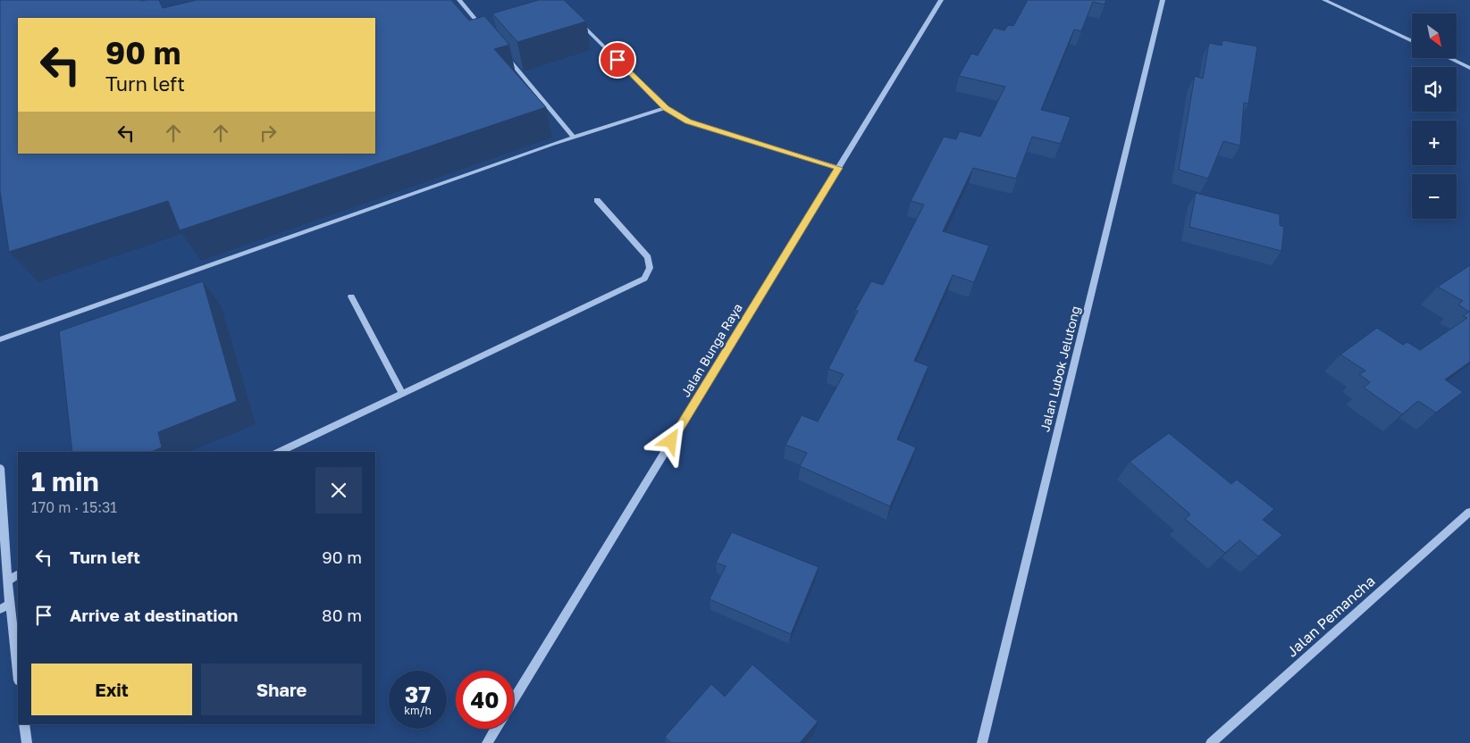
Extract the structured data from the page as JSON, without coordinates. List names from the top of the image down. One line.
{"streets":{"street":["Jalan Bunga Raya","Jalan Lubok Jelutong","Jalan Pemancha"]},"north":"bottom right","page":{"map_buttons":["+","−"],"turn":["90 m","Turn left"],"heading":["1 min","170 m · 15:31"],"list":[{"name":"Turn left","value":"90 m"},{"name":"Arrive at destination","value":"80 m"}],"buttons":["Exit","Share"],"speed":"37 km/h","limit":"40"}}
